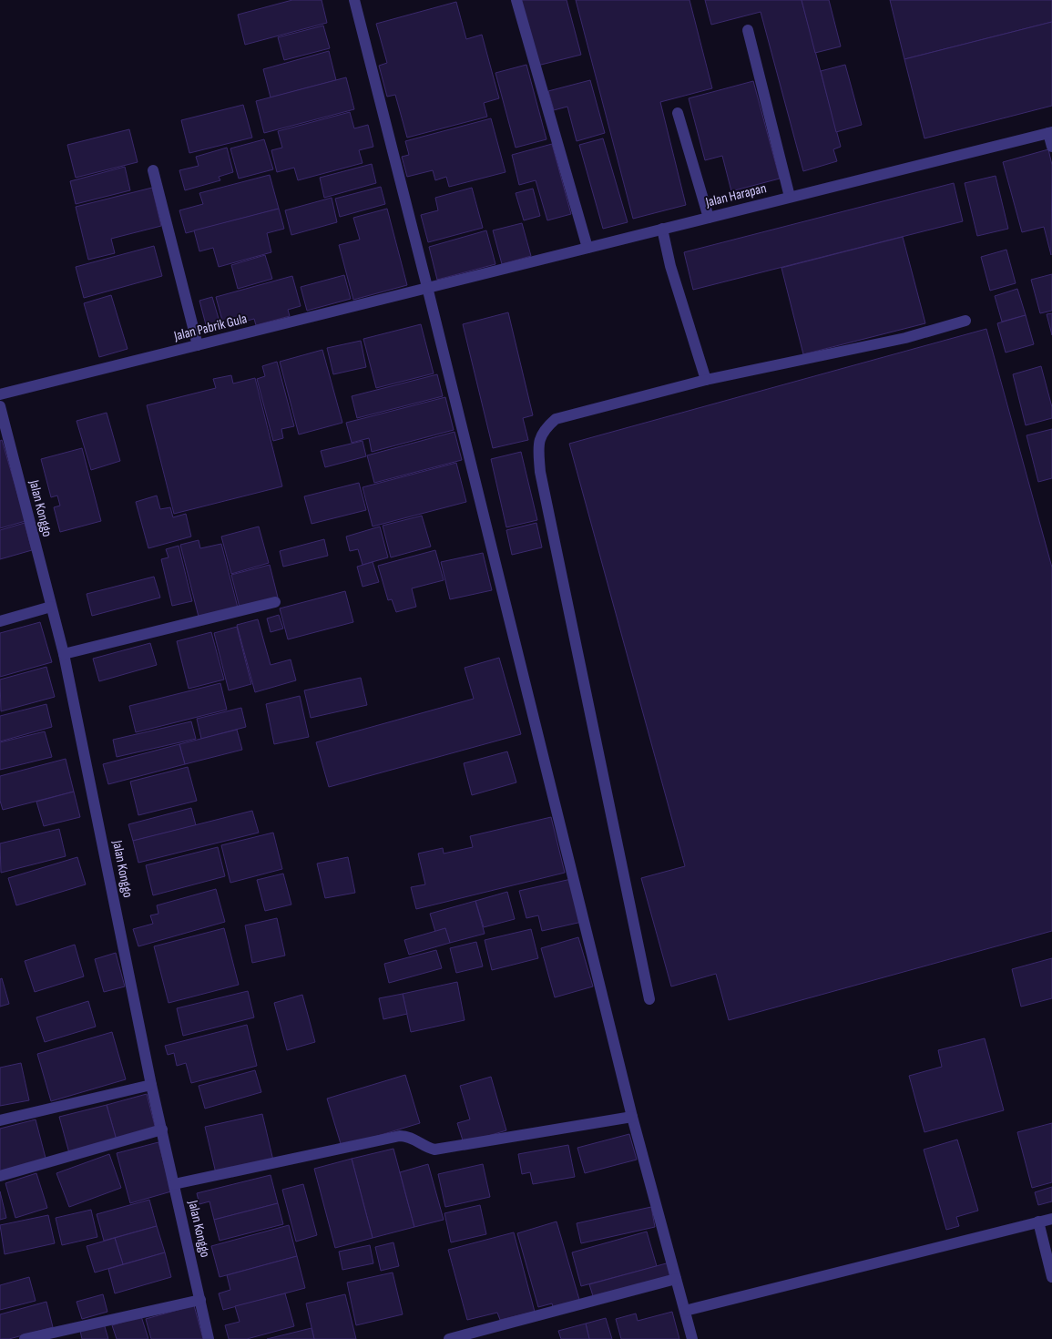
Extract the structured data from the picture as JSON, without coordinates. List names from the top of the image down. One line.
{"streets":{"street":["Jalan Harapan","Jalan Pabrik Gula","Jalan Konggo"]},"crossings":[["Jalan Harapan","Jalan Pabrik Gula"]]}
